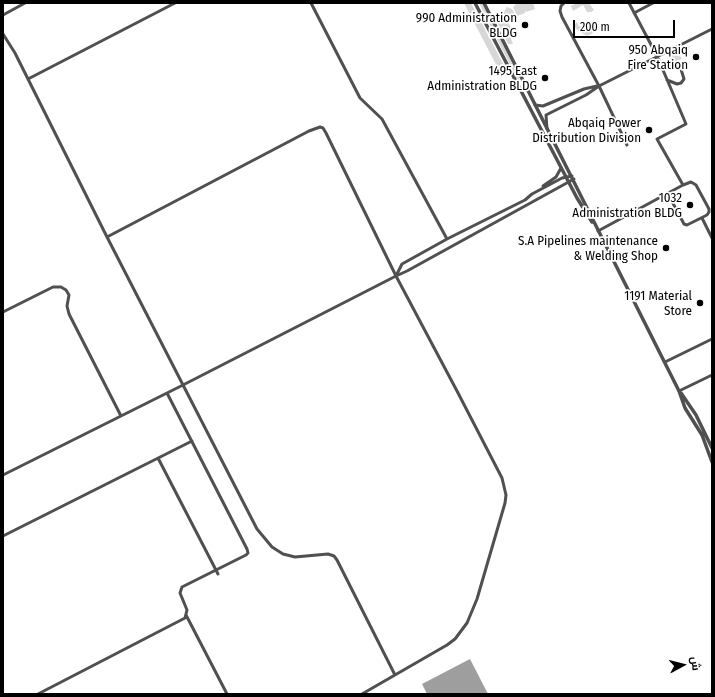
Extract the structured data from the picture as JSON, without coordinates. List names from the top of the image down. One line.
{"places":["990 Administration BLDG","950 Abqaiq Fire Station","1495 East Administration BLDG","Abqaiq Power Distribution Division","1032 Administration BLDG","S.A Pipelines maintenance & Welding Shop","1191 Material Store"],"scale_bar":"200 m","north":"right"}
